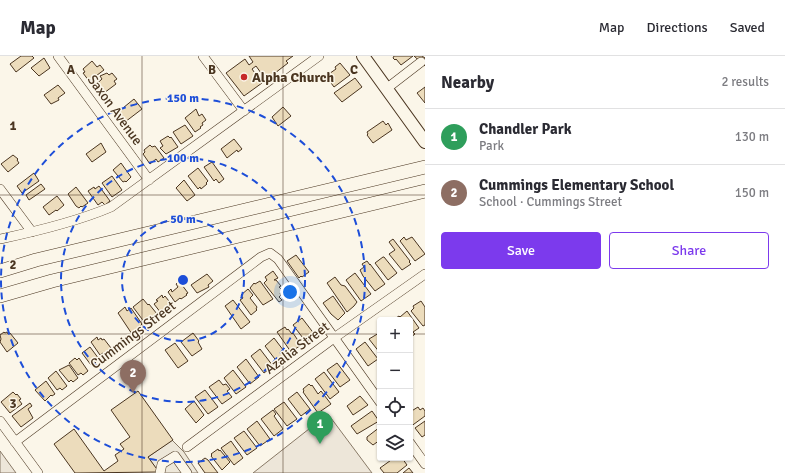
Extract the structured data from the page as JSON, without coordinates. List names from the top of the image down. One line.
{"streets":{"street":["Saxon Avenue","Cummings Street","Azalia Street"]},"crossings":[["Cummings Street","Azalia Street"]],"places":["Alpha Church"],"page":{"header":"Map","nav":["Map","Directions","Saved"],"heading":["Nearby","2 results"],"list":[{"mark":"1","name":"Chandler Park","note":"Park","value":"130 m"},{"mark":"2","name":"Cummings Elementary School","note":"School · Cummings Street","value":"150 m"}],"buttons":["Save","Share"],"map_buttons":["+","−"],"pins":["2","1"]},"grid":{"columns":["A","B","C"],"rows":["1","2","3"]},"rings":["150 m","100 m","50 m"]}
